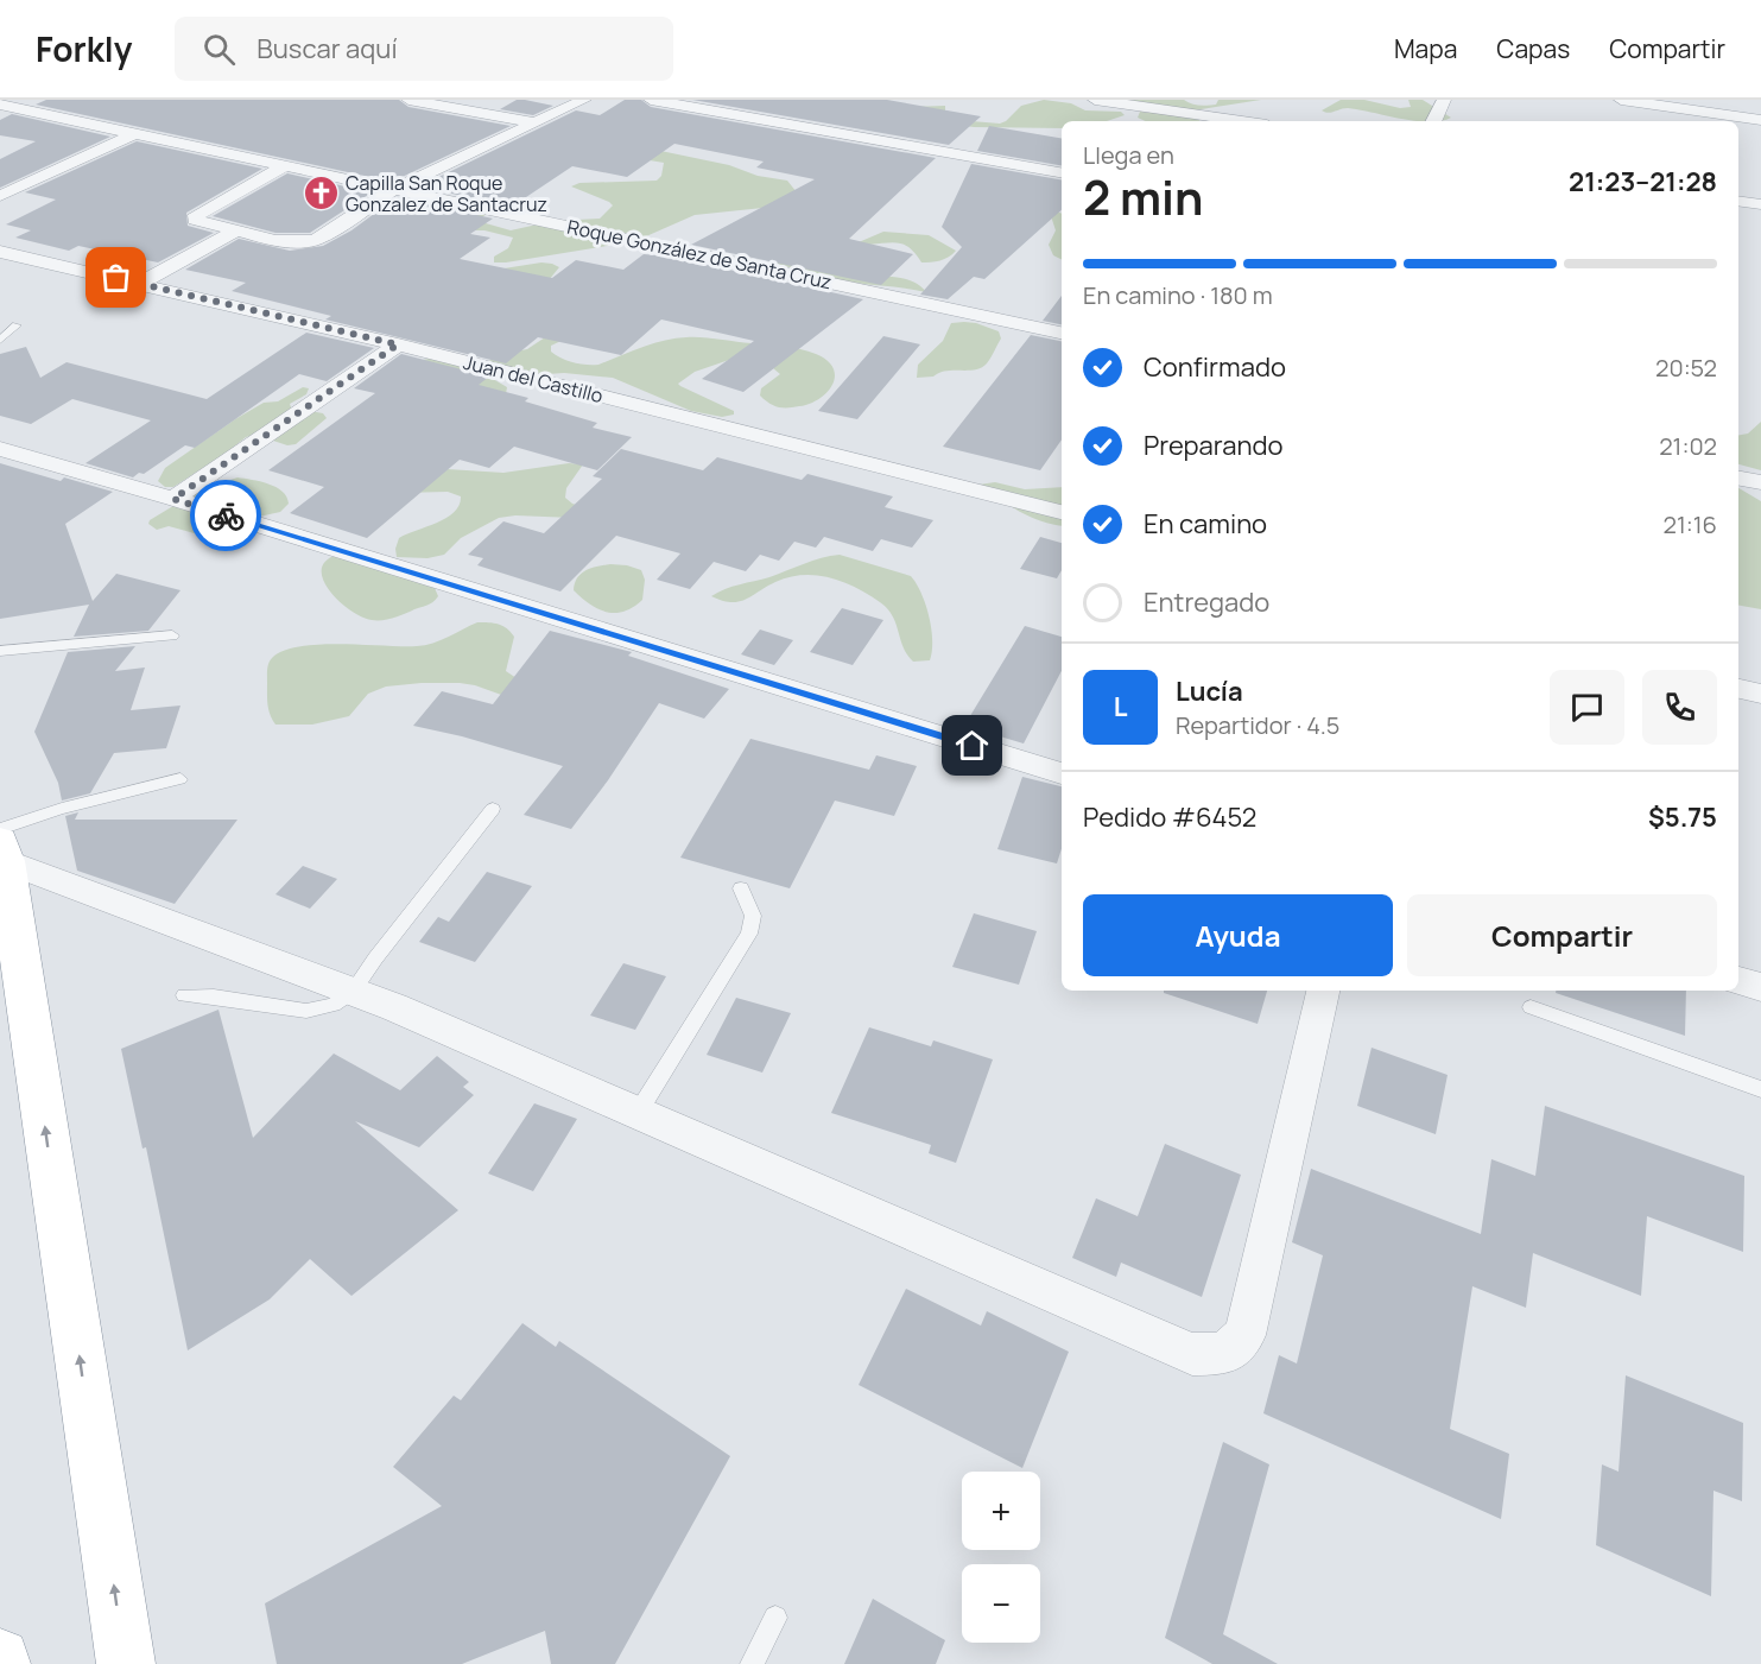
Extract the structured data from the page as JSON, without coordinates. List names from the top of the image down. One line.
{"streets":{"street":["Roque González de Santa Cruz","Juan del Castillo"]},"places":{"church":["Capilla San Roque Gonzalez de Santacruz"]},"page":{"header":"Forkly","search":"Buscar aquí","nav":["Mapa","Capas","Compartir"],"heading":["2 min","Llega en","21:23–21:28"],"panel":["Lucía","Repartidor · 4.5","Pedido #6452","$5.75"],"bar":"En camino · 180 m","list":[["Confirmado","20:52"],["Preparando","21:02"],["En camino","21:16"],"Entregado"],"round":"L","buttons":["Ayuda","Compartir"],"map_buttons":["+","−"]}}
